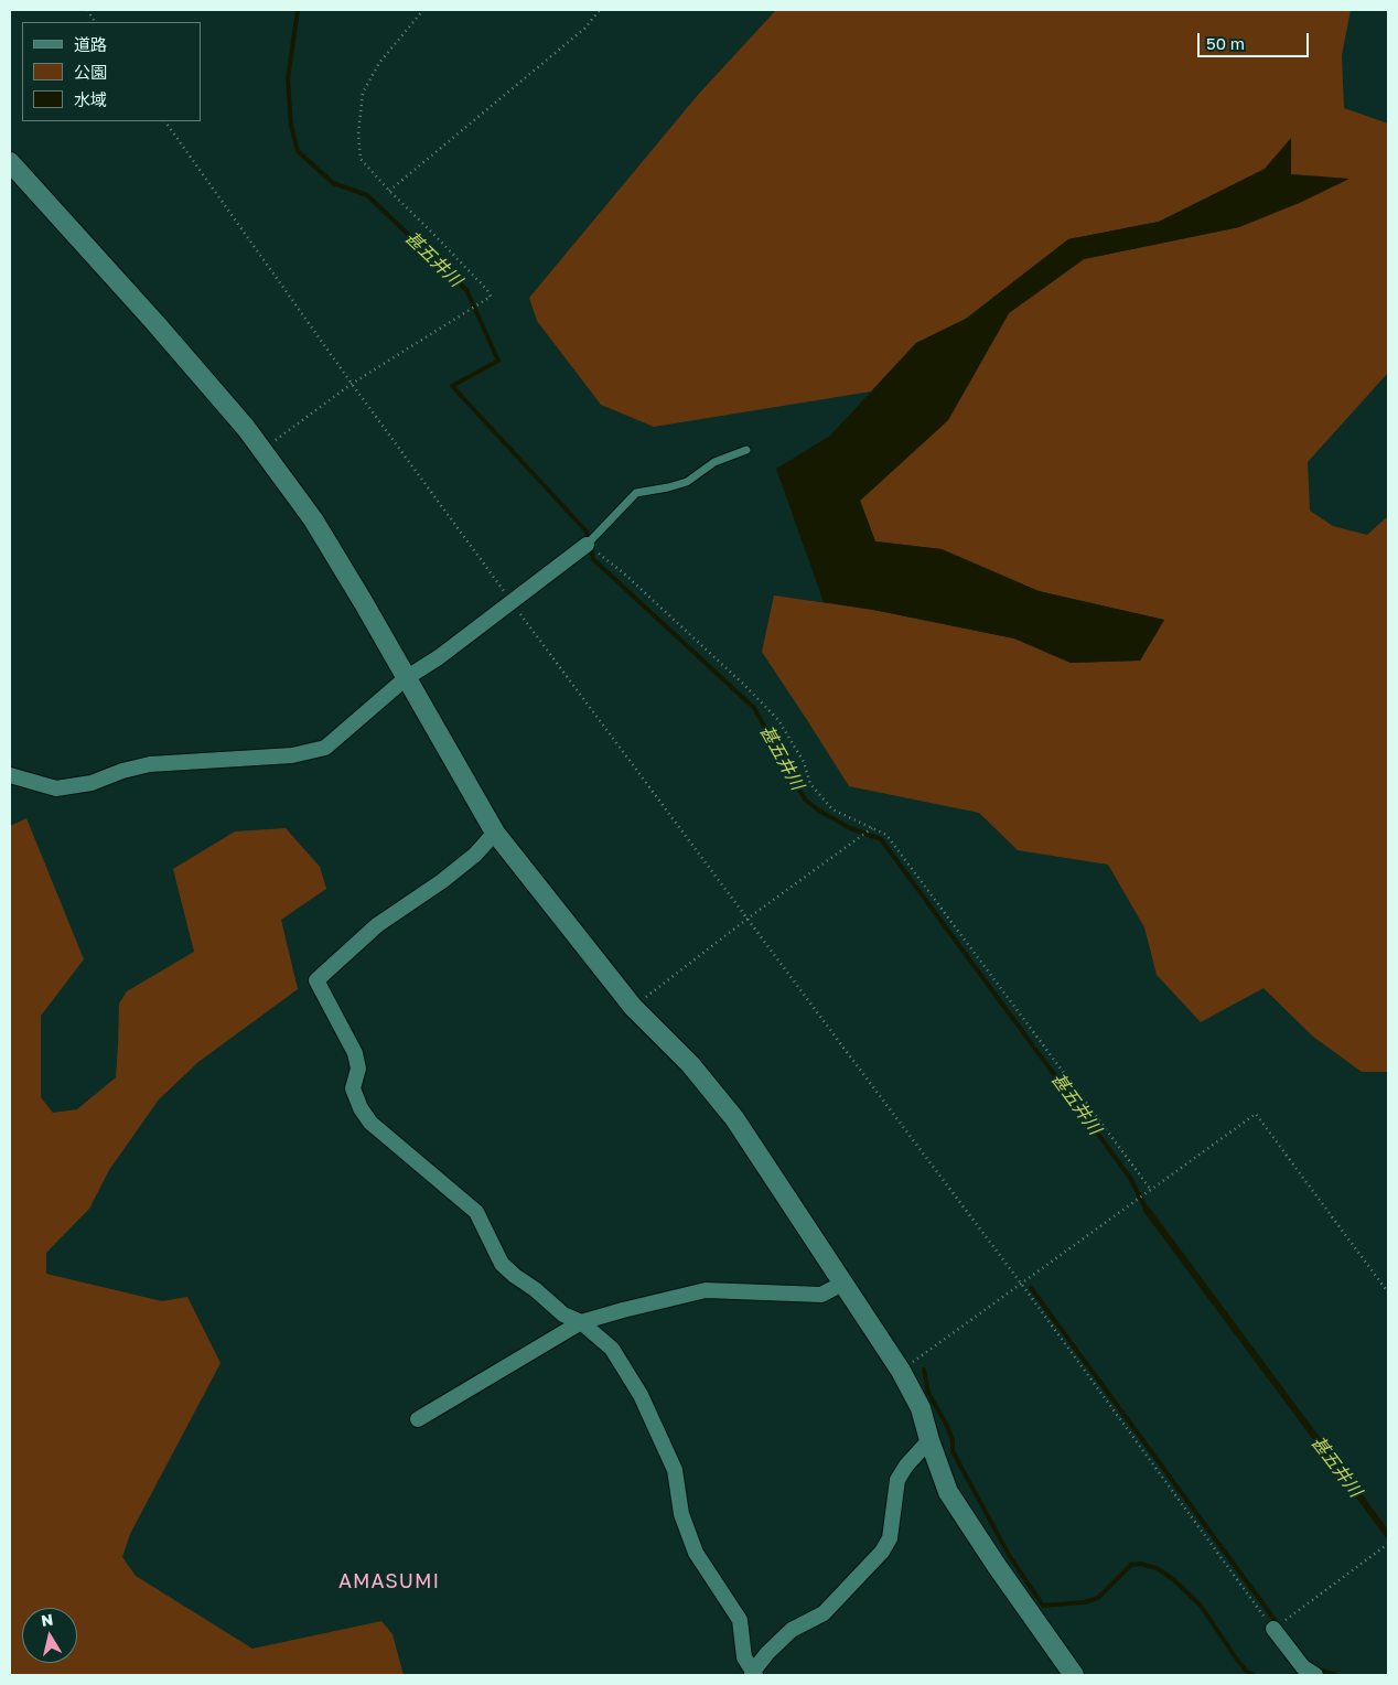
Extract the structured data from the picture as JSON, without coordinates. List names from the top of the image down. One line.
{"districts":["AMASUMI"],"water":["甚五井川"],"legend":["道路","公園","水域"],"scale_bar":"50 m","north":"top"}
